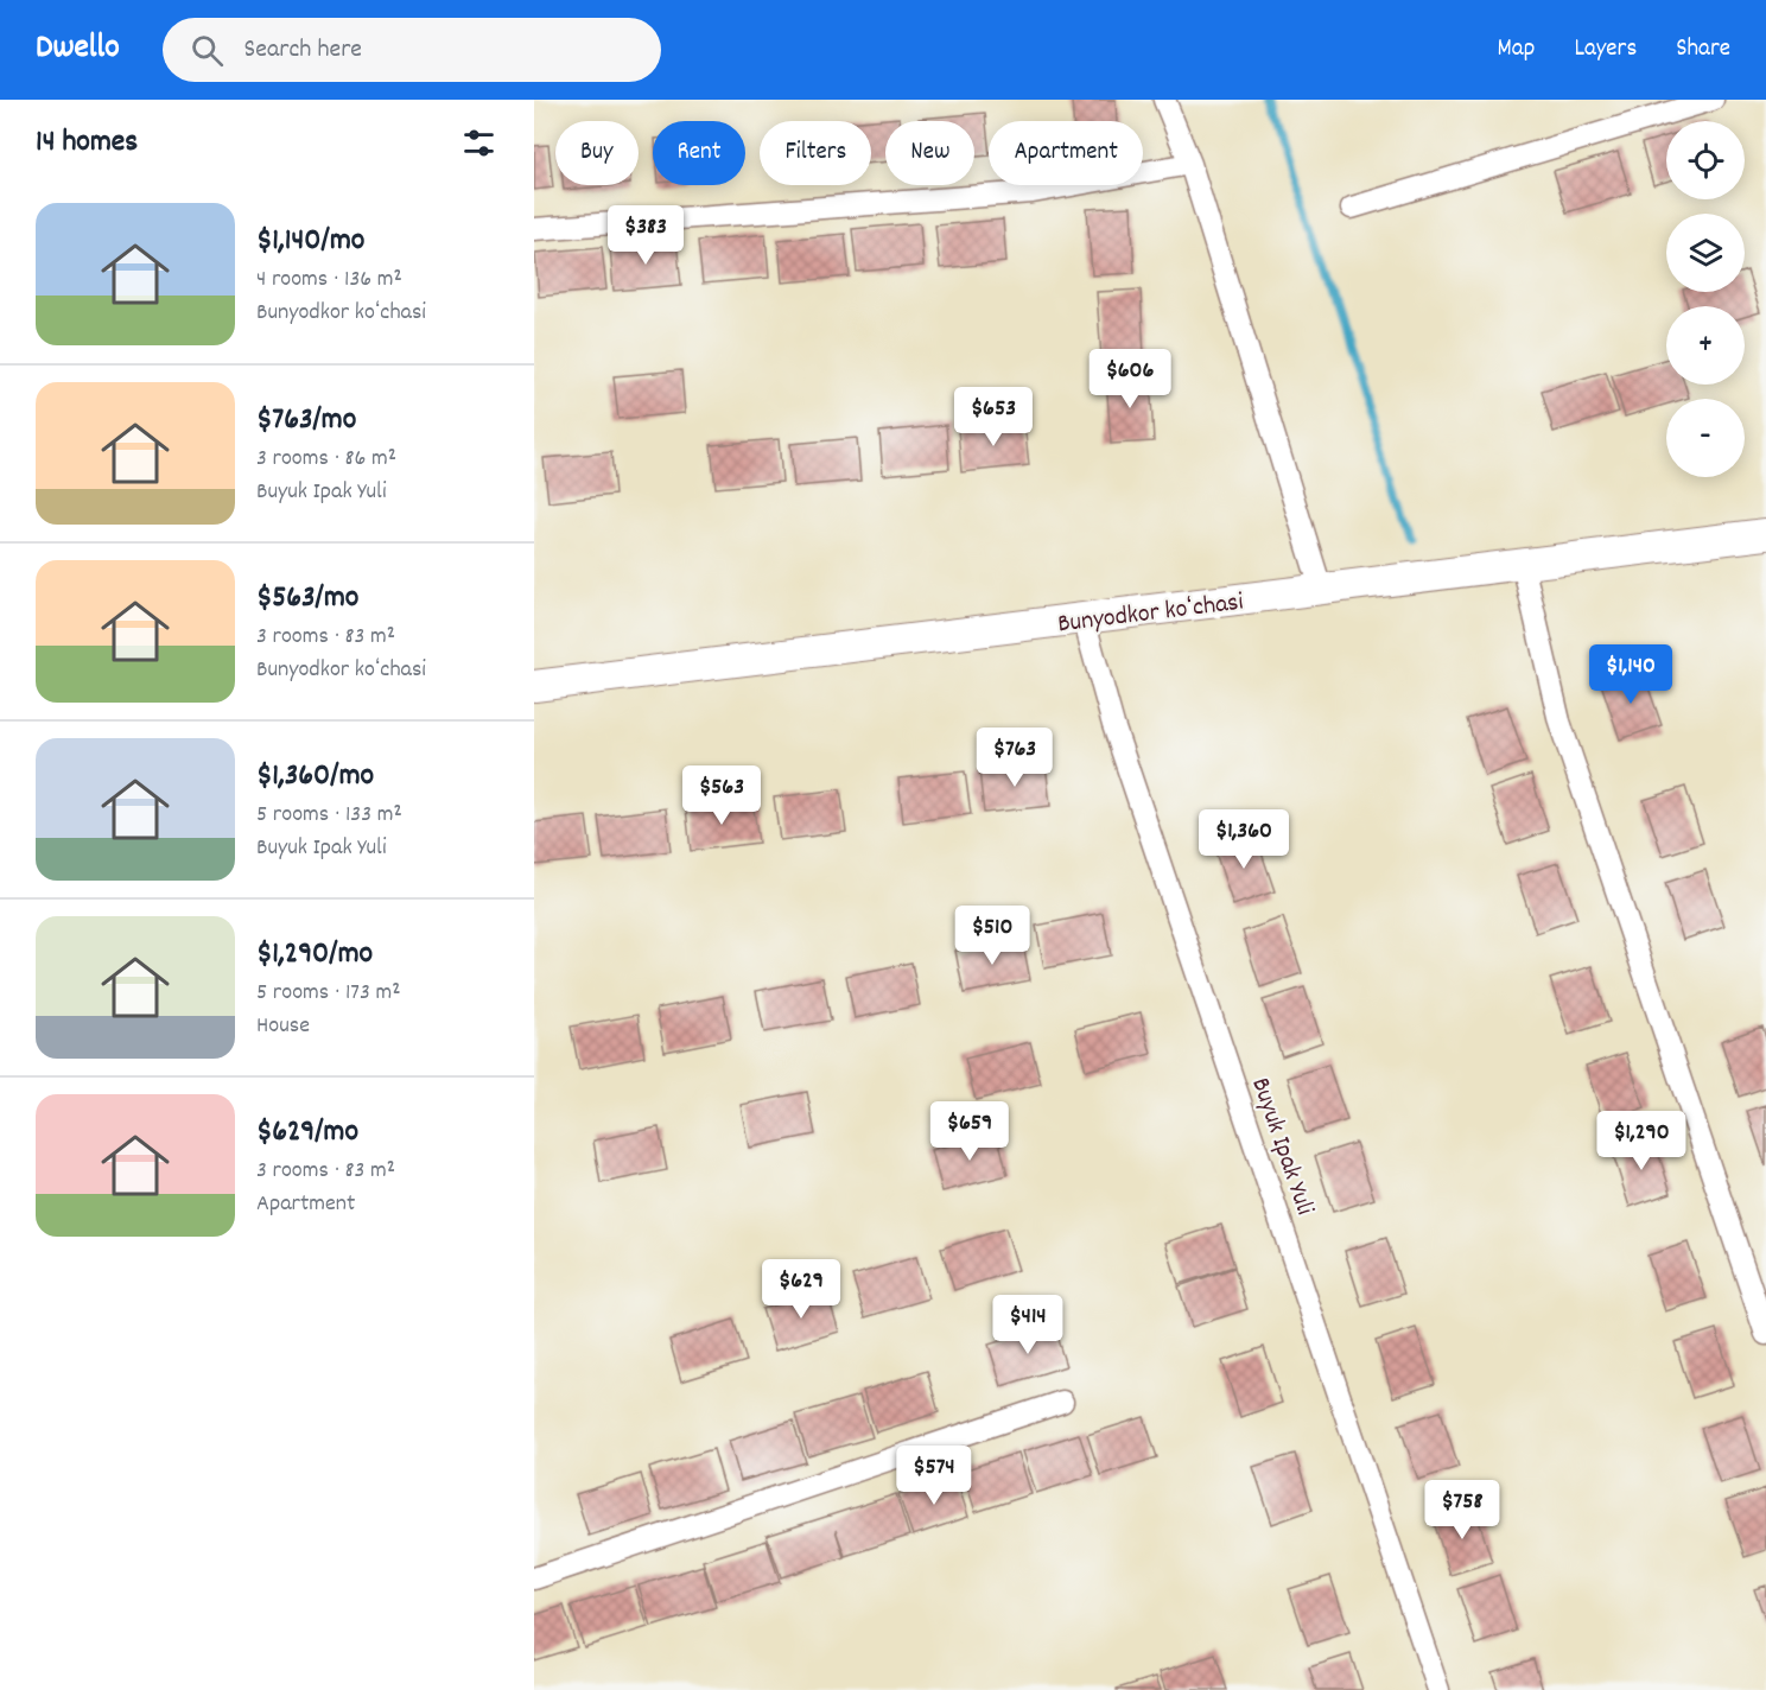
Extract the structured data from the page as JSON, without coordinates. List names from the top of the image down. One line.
{"streets":{"main road":["Bunyodkor koʻchasi"],"street":["Buyuk Ipak Yuli"]},"crossings":[["Bunyodkor koʻchasi","Buyuk Ipak Yuli"]],"page":{"header":"Dwello","search":"Search here","nav":["Map","Layers","Share"],"heading":"14 homes","map_buttons":["+","−"],"chip":["Buy","Rent","Filters","New","Apartment"],"list":[{"name":"$1,140/mo","note":"4 rooms · 136 m² · Bunyodkor koʻchasi"},{"name":"$763/mo","note":"3 rooms · 86 m² · Buyuk Ipak Yuli"},{"name":"$563/mo","note":"3 rooms · 83 m² · Bunyodkor koʻchasi"},{"name":"$1,360/mo","note":"5 rooms · 133 m² · Buyuk Ipak Yuli"},{"name":"$1,290/mo","note":"5 rooms · 173 m² · House"},{"name":"$629/mo","note":"3 rooms · 83 m² · Apartment"}],"price":["$383","$606","$653","$1,140","$763","$563","$1,360","$510","$659","$1,290","$629","$414","$574","$758"]}}
